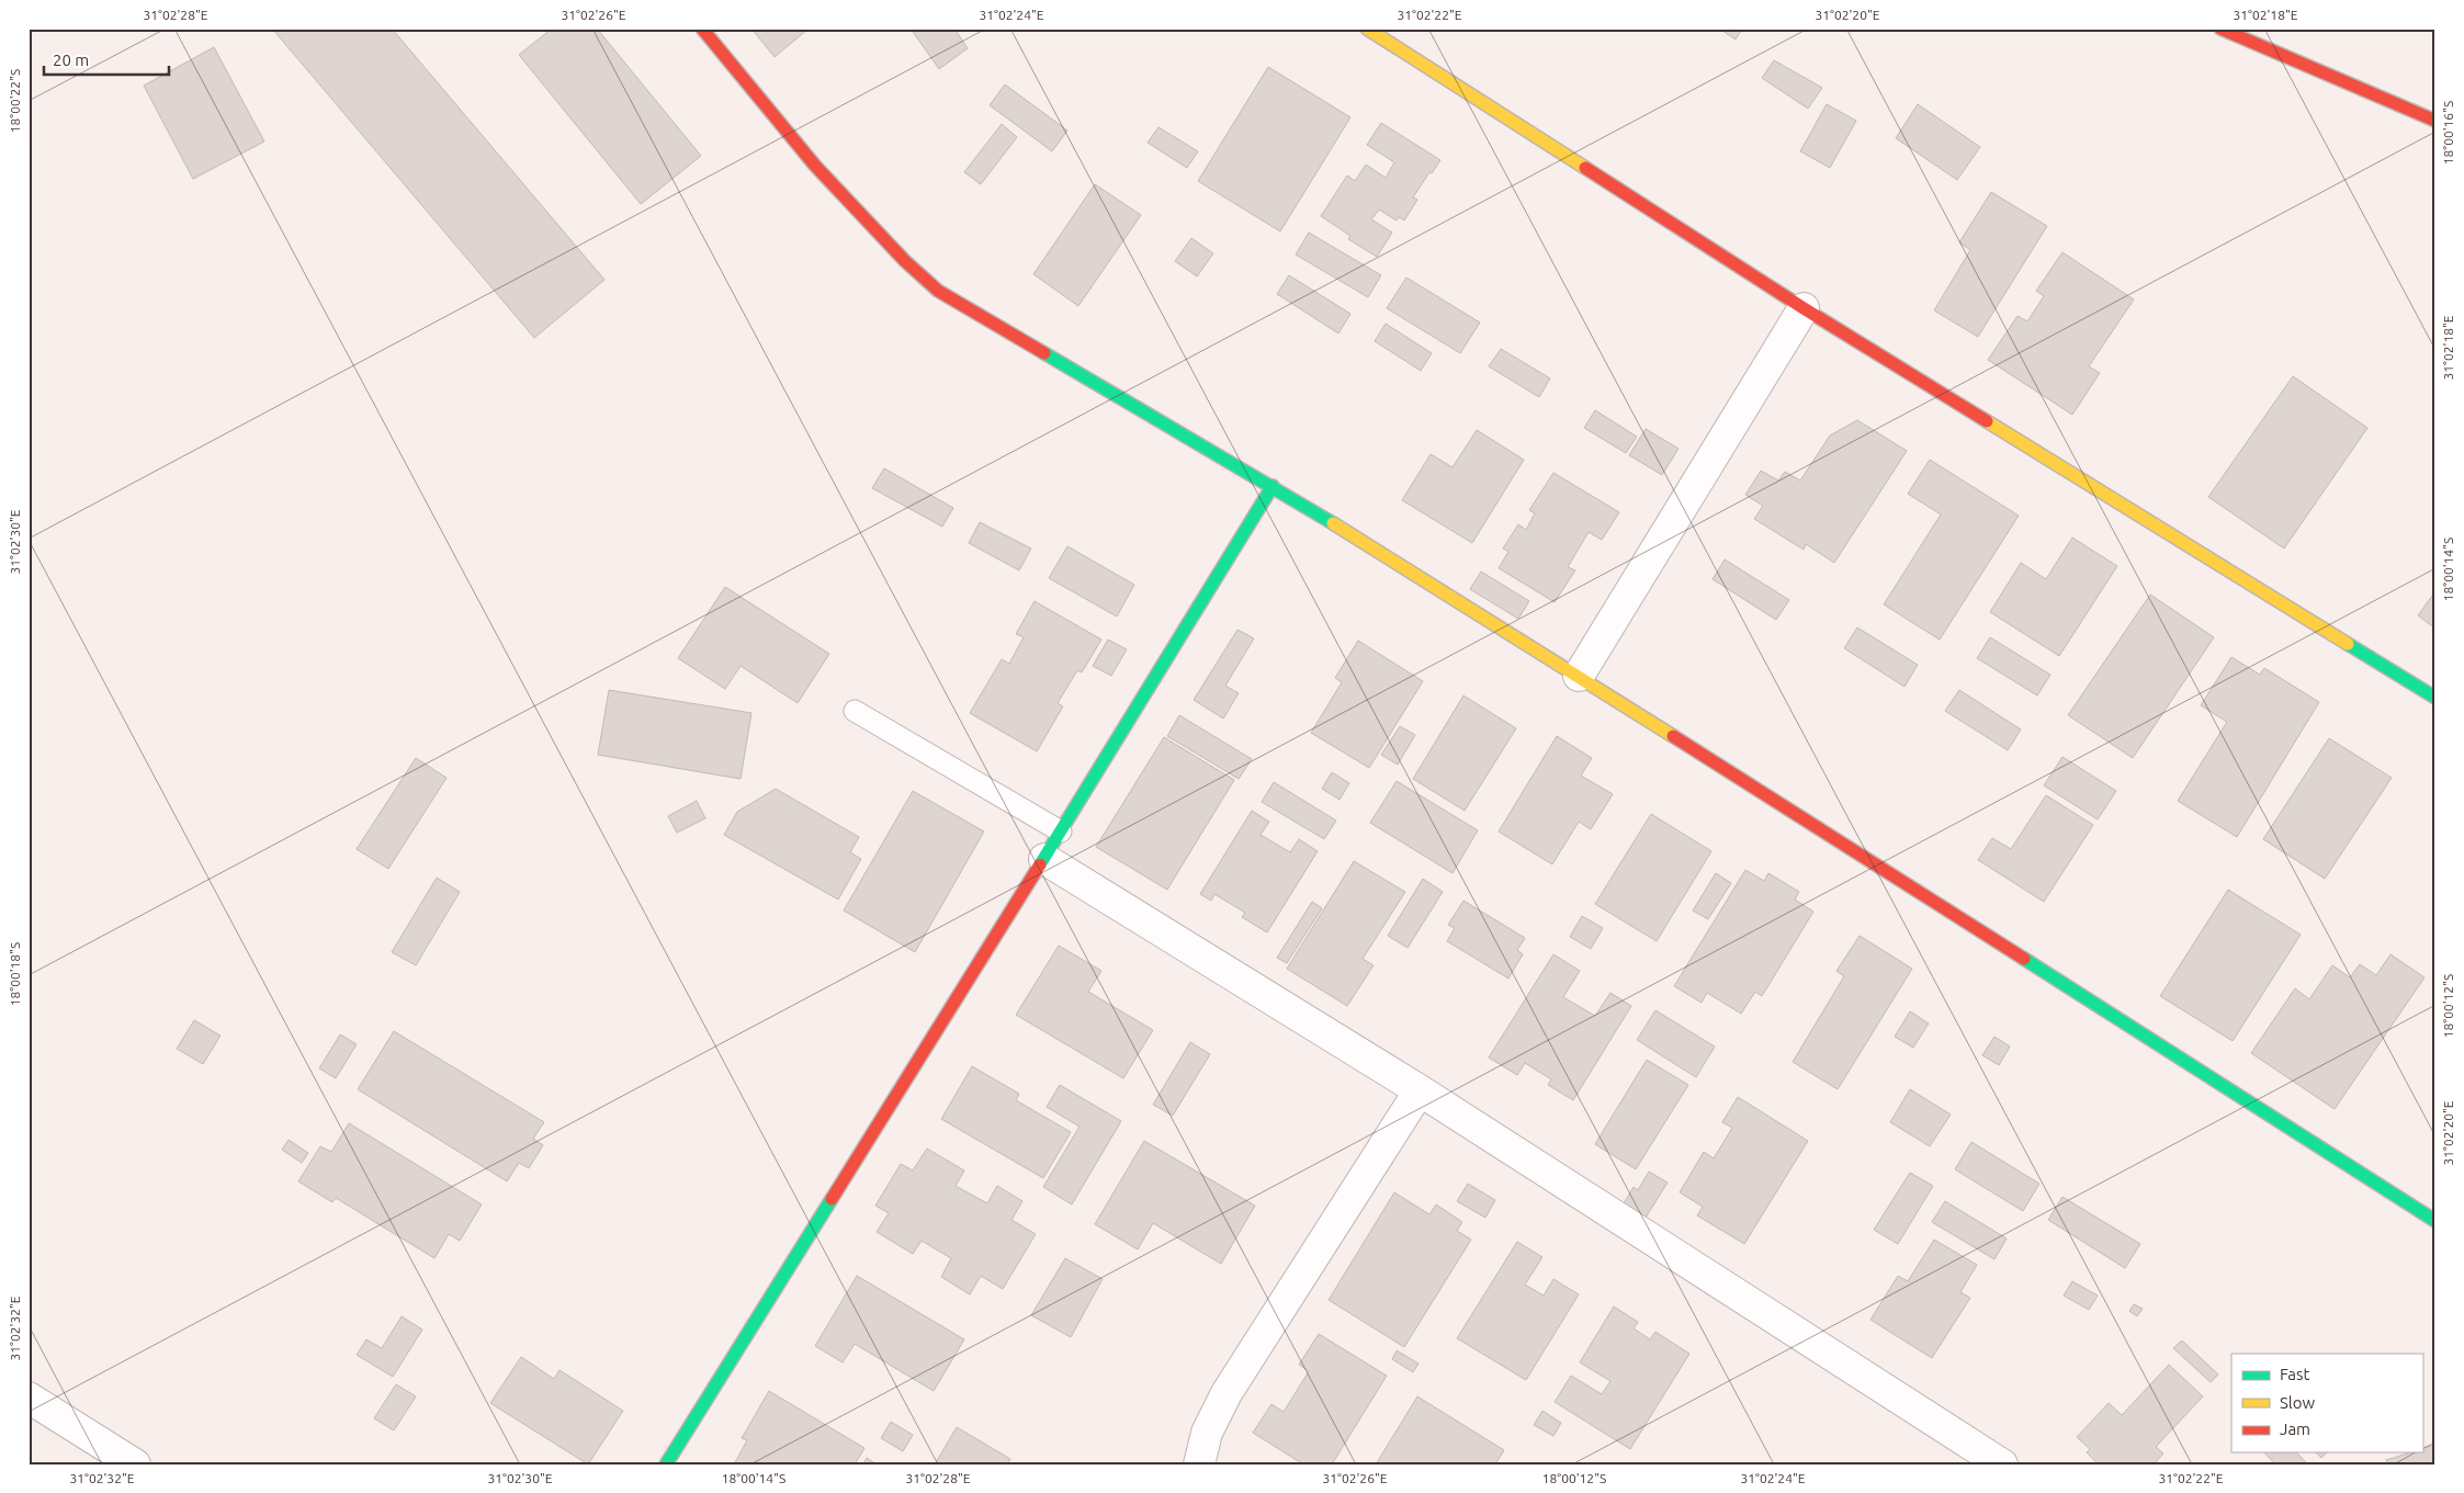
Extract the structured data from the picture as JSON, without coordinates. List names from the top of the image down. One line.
{"legend":["Fast","Slow","Jam"],"scale_bar":"20 m","coordinates":["31°02'28\"E","31°02'26\"E","31°02'24\"E","31°02'22\"E","31°02'20\"E","31°02'18\"E","18°00'22\"S","18°00'16\"S","31°02'30\"E","18°00'14\"S","18°00'18\"S","18°00'12\"S","31°02'32\"E"]}
